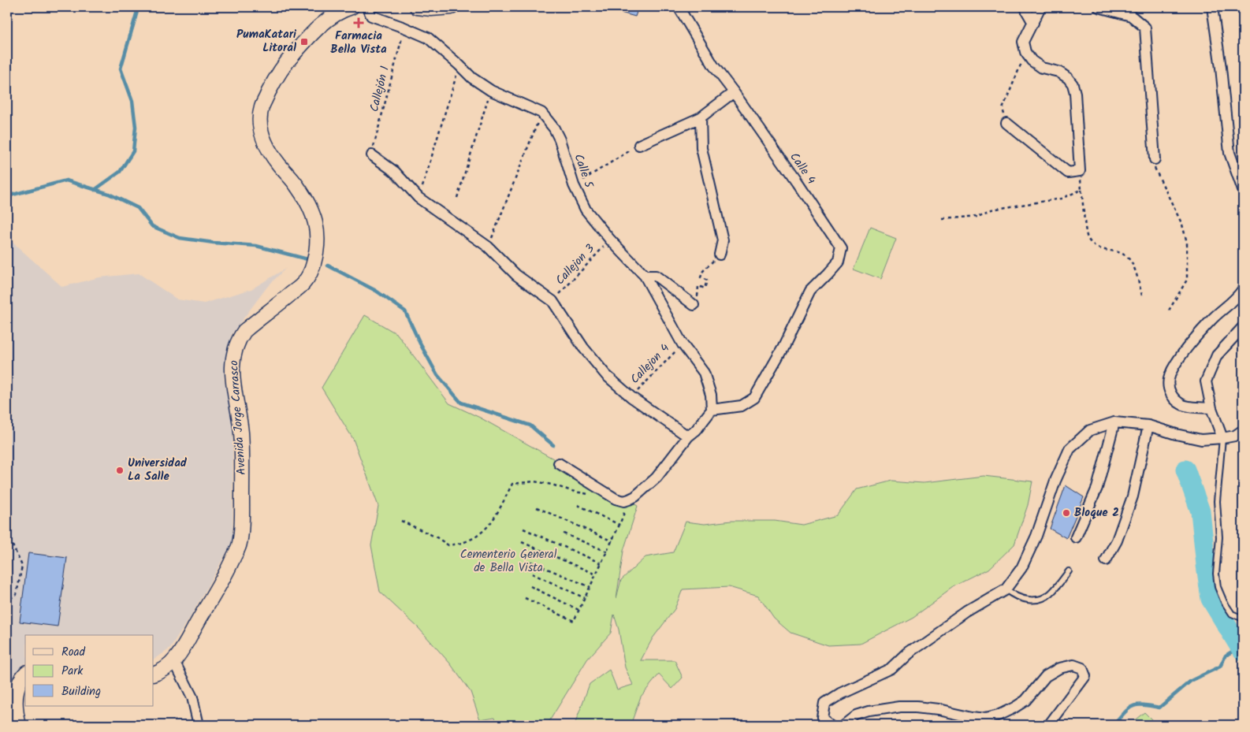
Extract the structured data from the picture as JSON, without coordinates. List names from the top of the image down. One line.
{"streets":{"main road":["Avenida Jorge Carrasco"],"street":["Calle 4","Calle 5"],"path":["Callejón 1","Callejon 3","Callejon 4"]},"crossings":[["Callejón 1","Calle 5"],["Calle 4","Calle 5"],["Calle 5","Callejon 3"],["Calle 5","Callejon 4"]],"parks":["Cementerio General de Bella Vista"],"places":{"health":["Farmacia Bella Vista"],"transit":["PumaKatari Litoral"],"other":["Universidad La Salle","Bloque 2"]},"legend":["Road","Park","Building"]}
